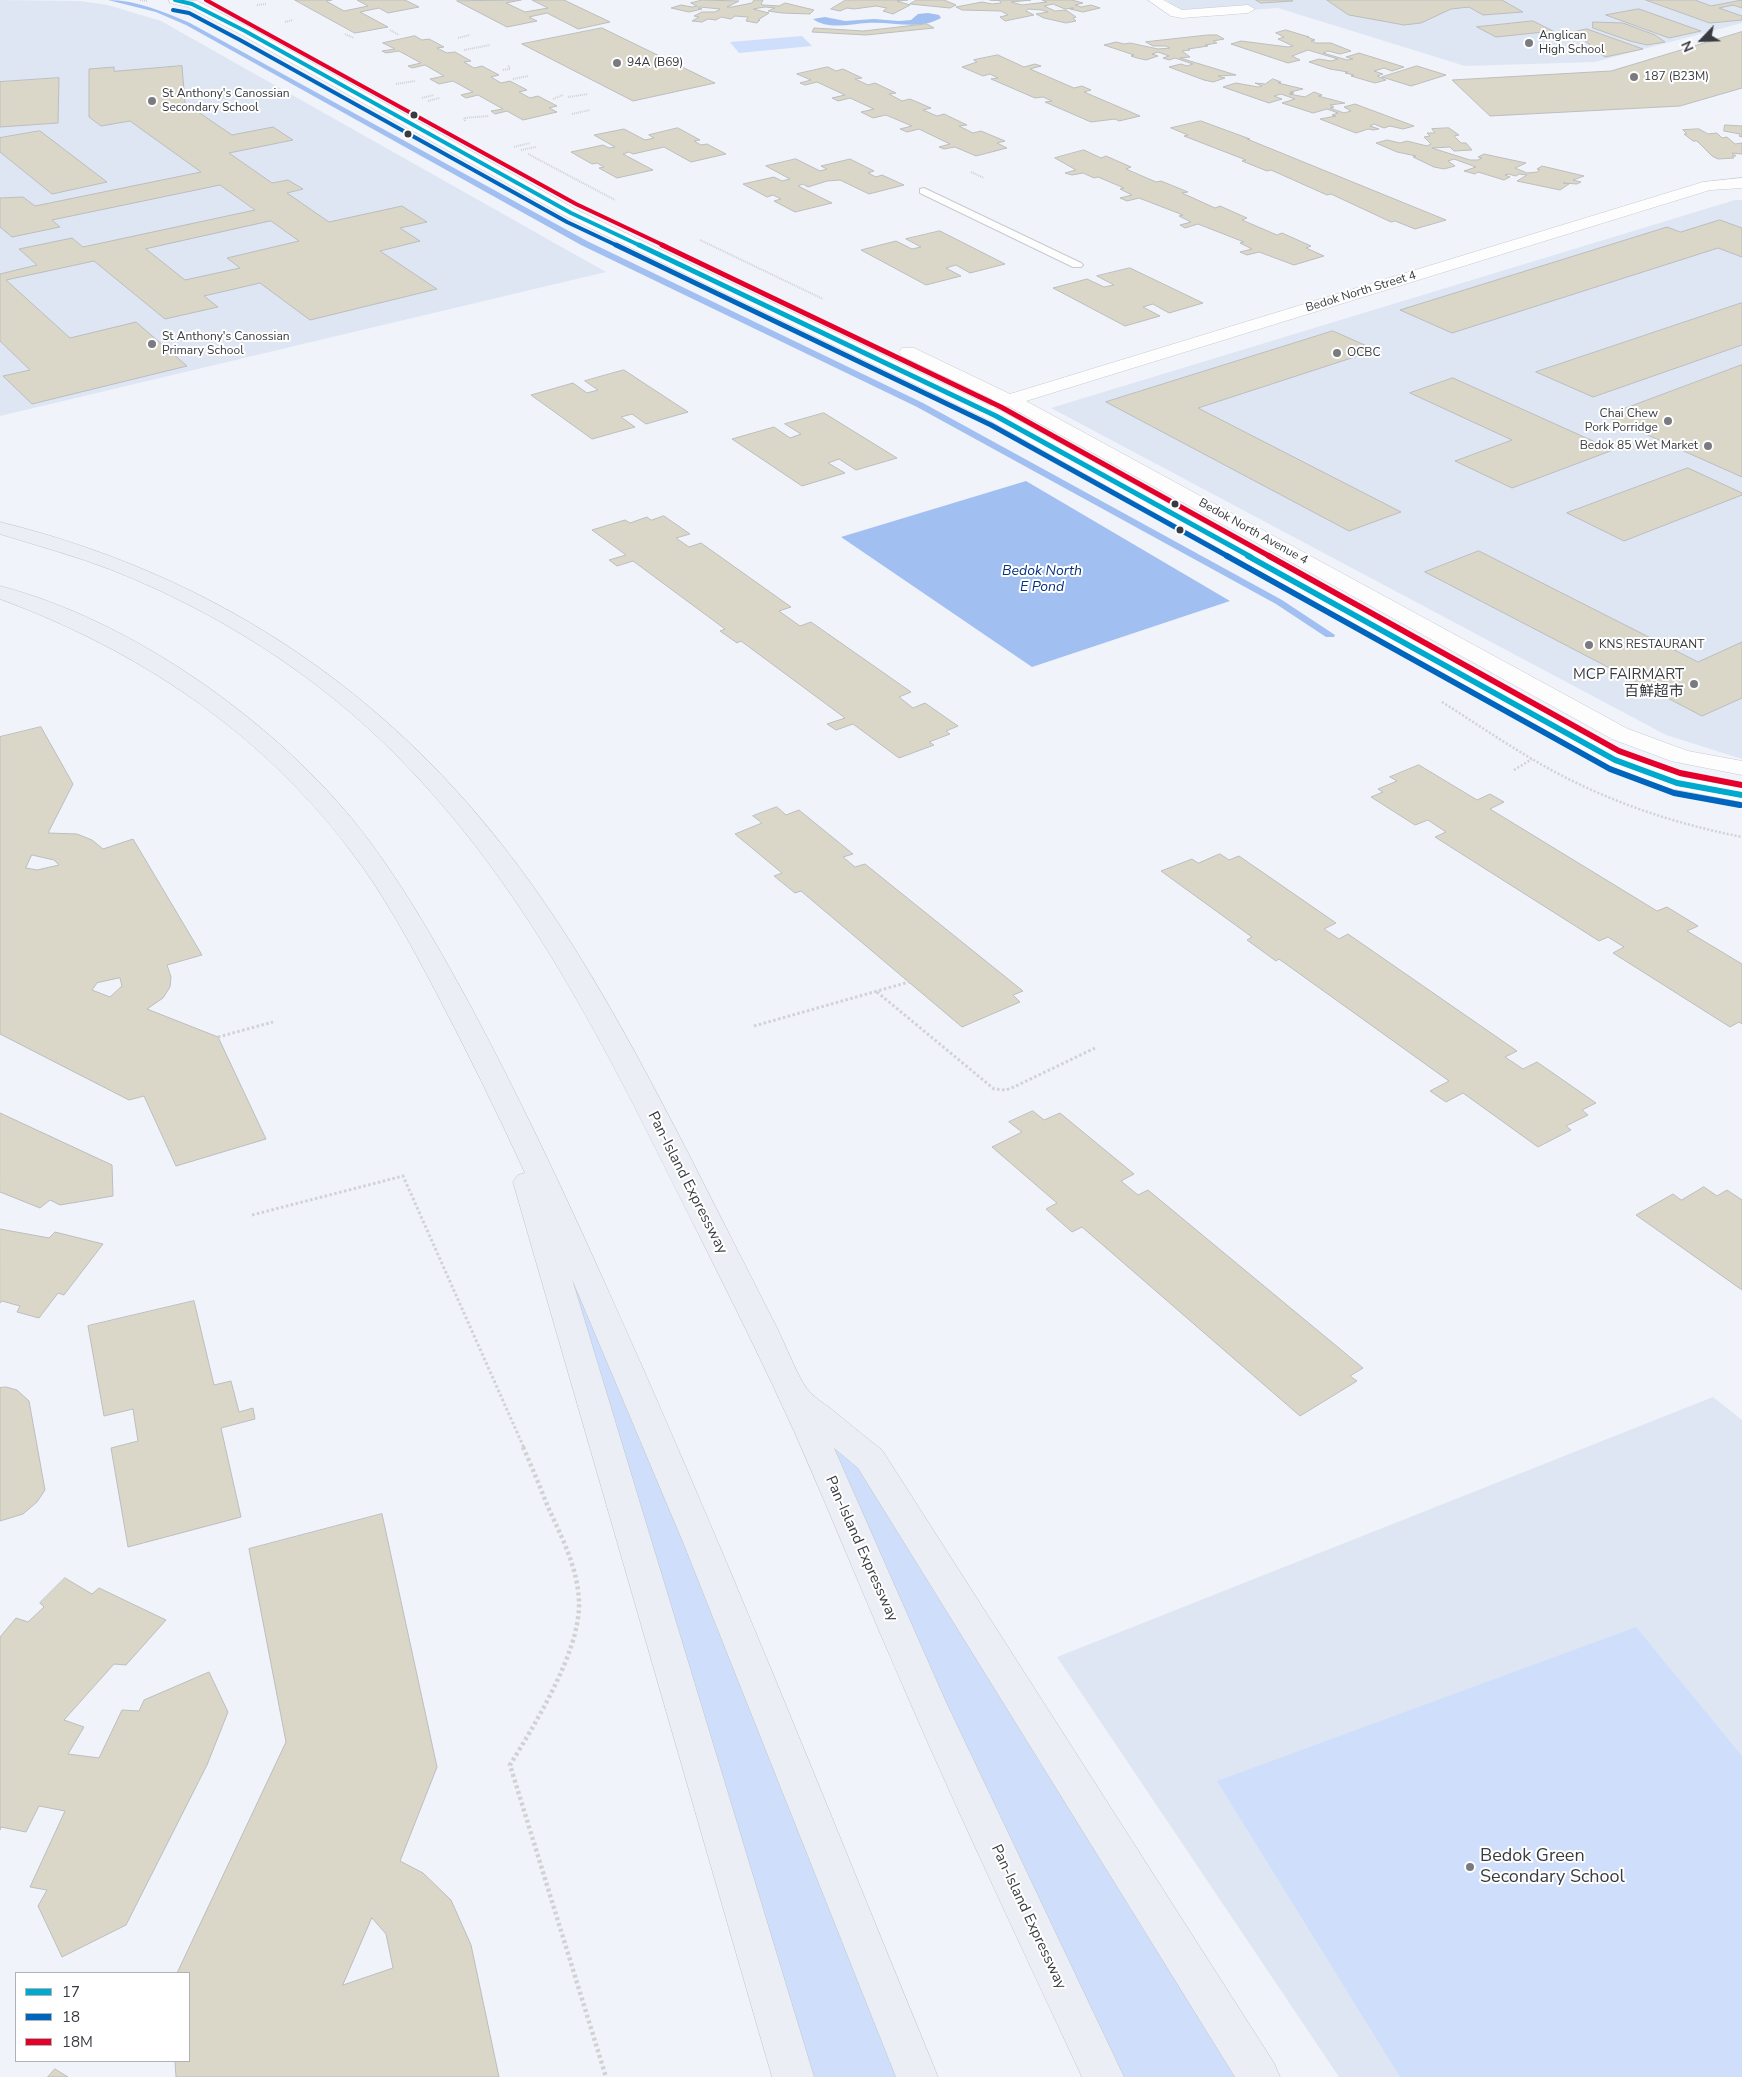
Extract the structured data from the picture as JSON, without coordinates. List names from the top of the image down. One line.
{"streets":{"highway":["Pan-Island Expressway"],"street":["Bedok North Street 4","Bedok North Avenue 4"]},"crossings":[["Bedok North Street 4","Bedok North Avenue 4"]],"water":["Bedok North E Pond"],"places":["Anglican High School","94A (B69)","187 (B23M)","St Anthony's Canossian Secondary School","St Anthony's Canossian Primary School","OCBC","Chai Chew Pork Porridge","Bedok 85 Wet Market","KNS RESTAURANT","MCP FAIRMART 百鮮超市","Bedok Green Secondary School"],"lines":["transit line 17","transit line 18M","transit line 18"],"legend":["17","18","18M"],"north":"bottom left"}
